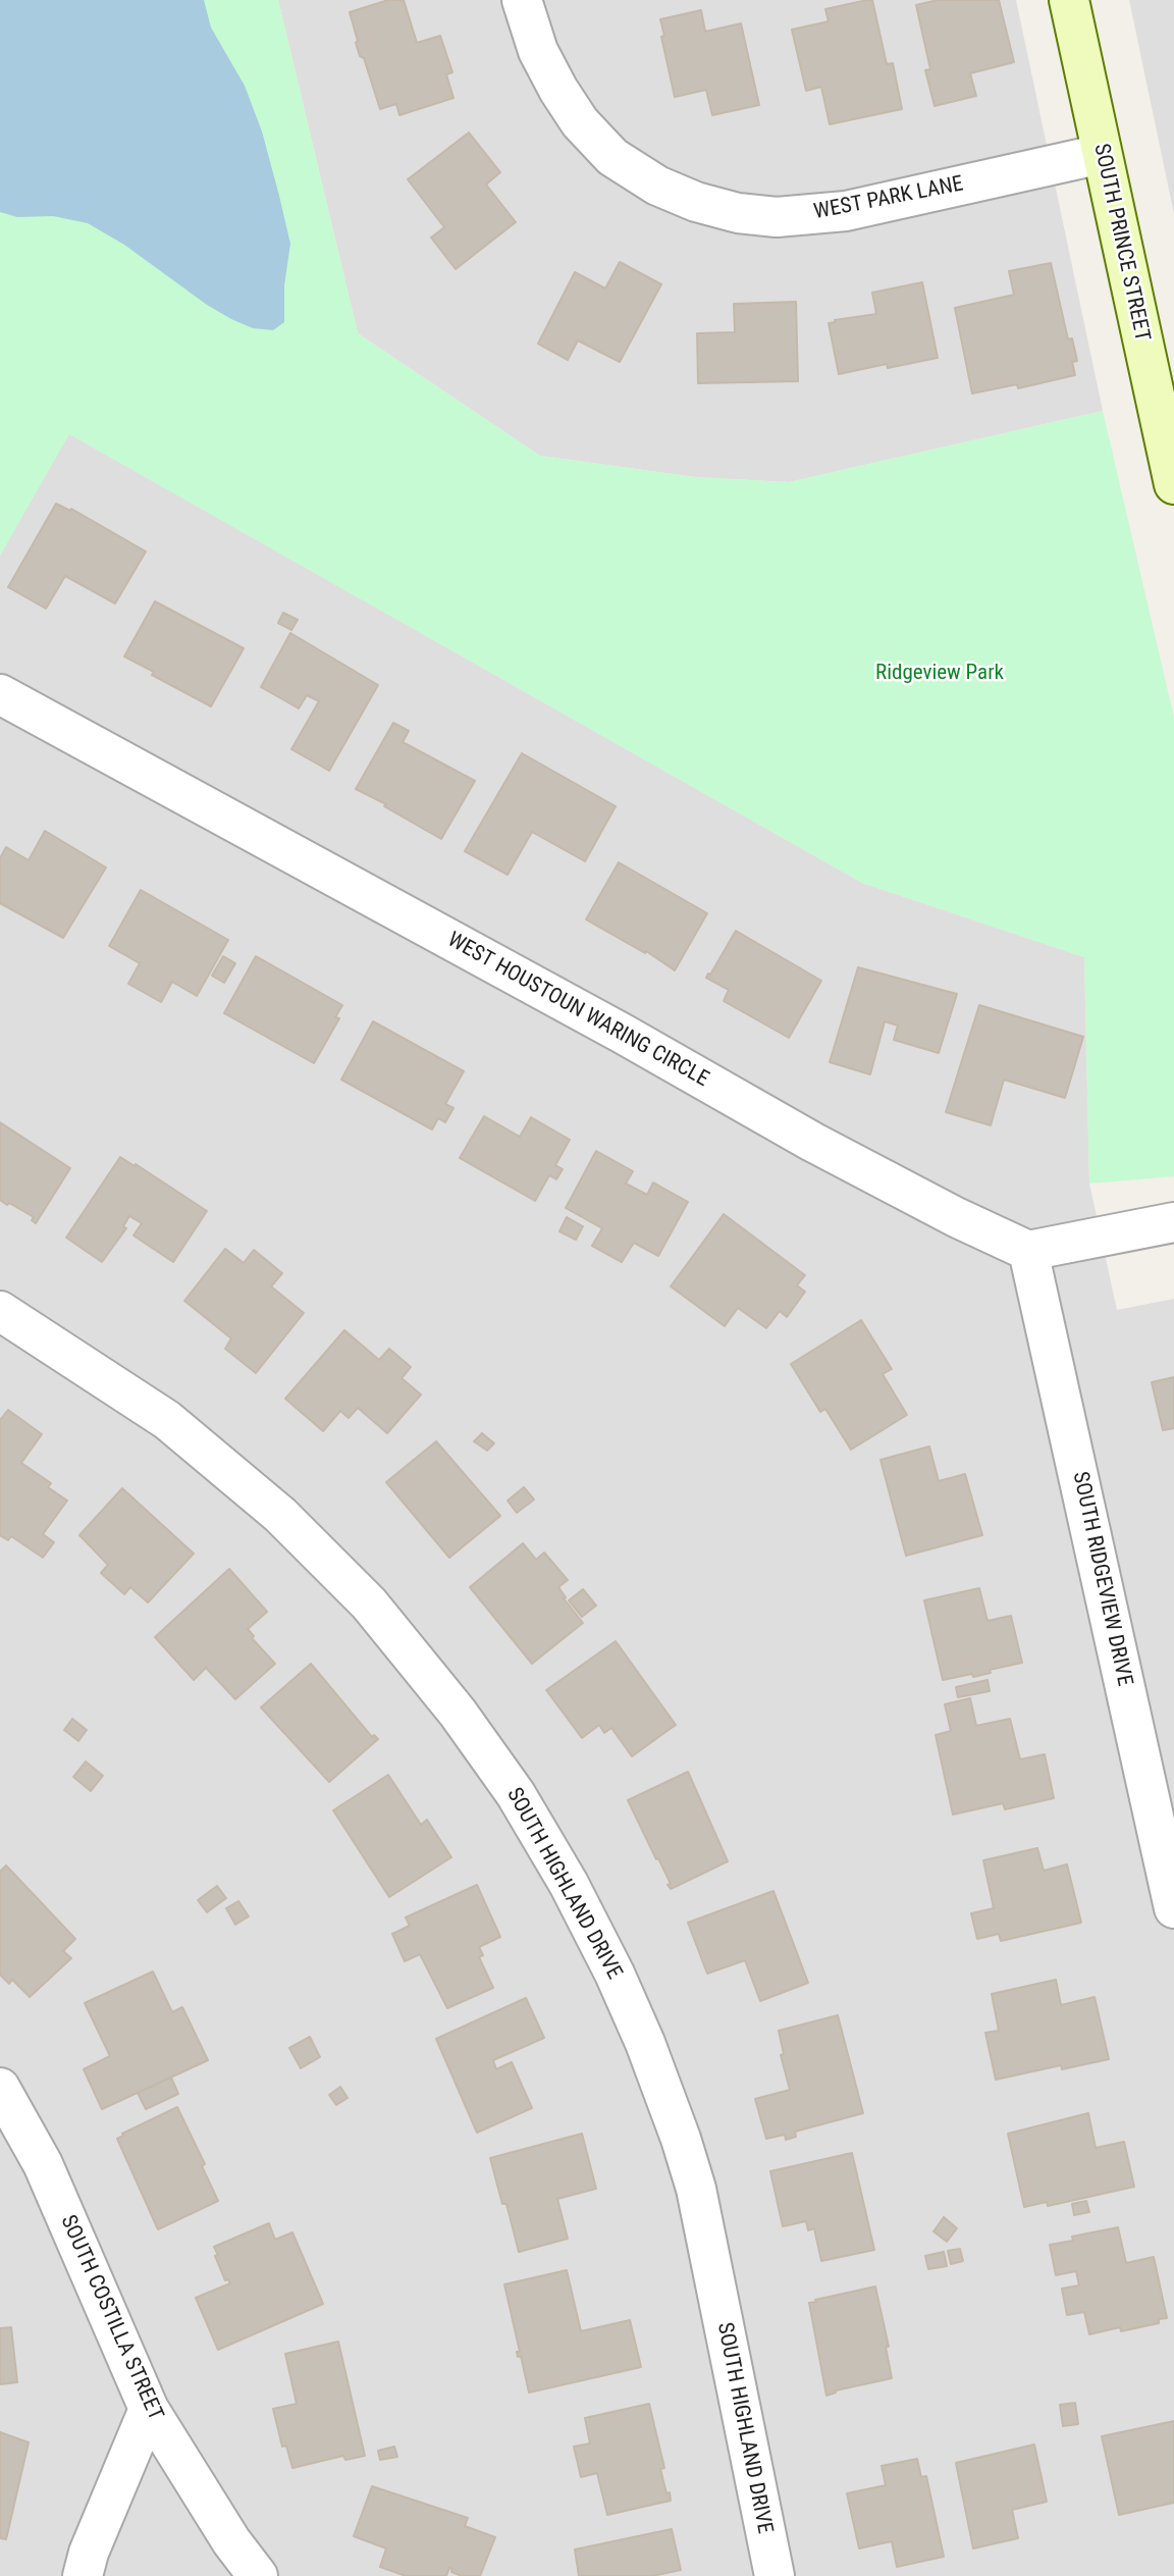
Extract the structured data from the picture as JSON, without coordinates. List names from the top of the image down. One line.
{"streets":{"street":["WEST PARK LANE","SOUTH PRINCE STREET","WEST HOUSTOUN WARING CIRCLE","SOUTH RIDGEVIEW DRIVE","SOUTH HIGHLAND DRIVE","SOUTH COSTILLA STREET"]},"crossings":[["WEST PARK LANE","SOUTH PRINCE STREET"],["WEST HOUSTOUN WARING CIRCLE","SOUTH RIDGEVIEW DRIVE"]],"parks":["Ridgeview Park"]}
